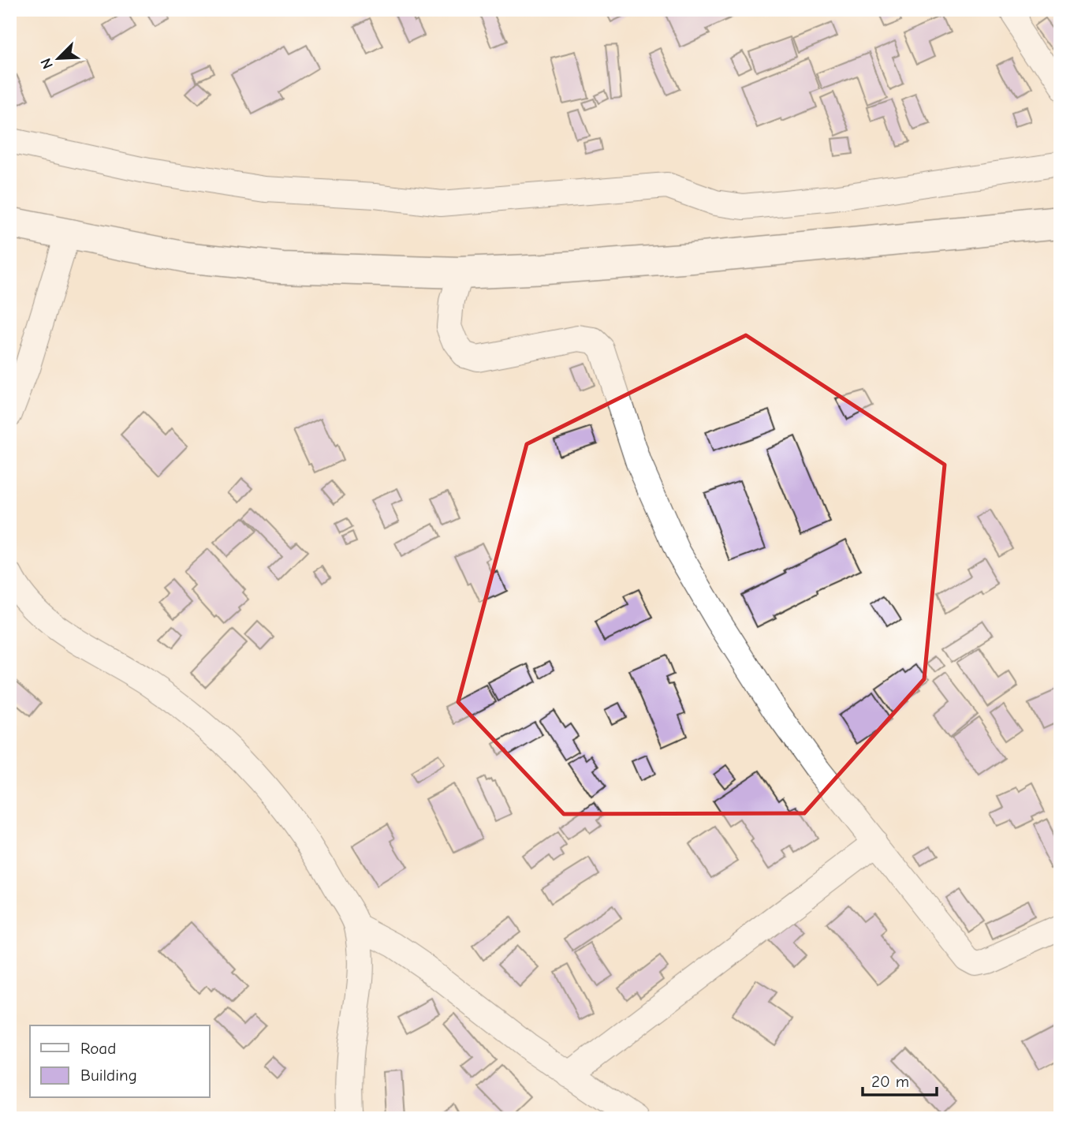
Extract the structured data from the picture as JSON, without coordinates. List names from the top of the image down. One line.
{"legend":["Road","Building"],"scale_bar":"20 m","north":"bottom left"}
